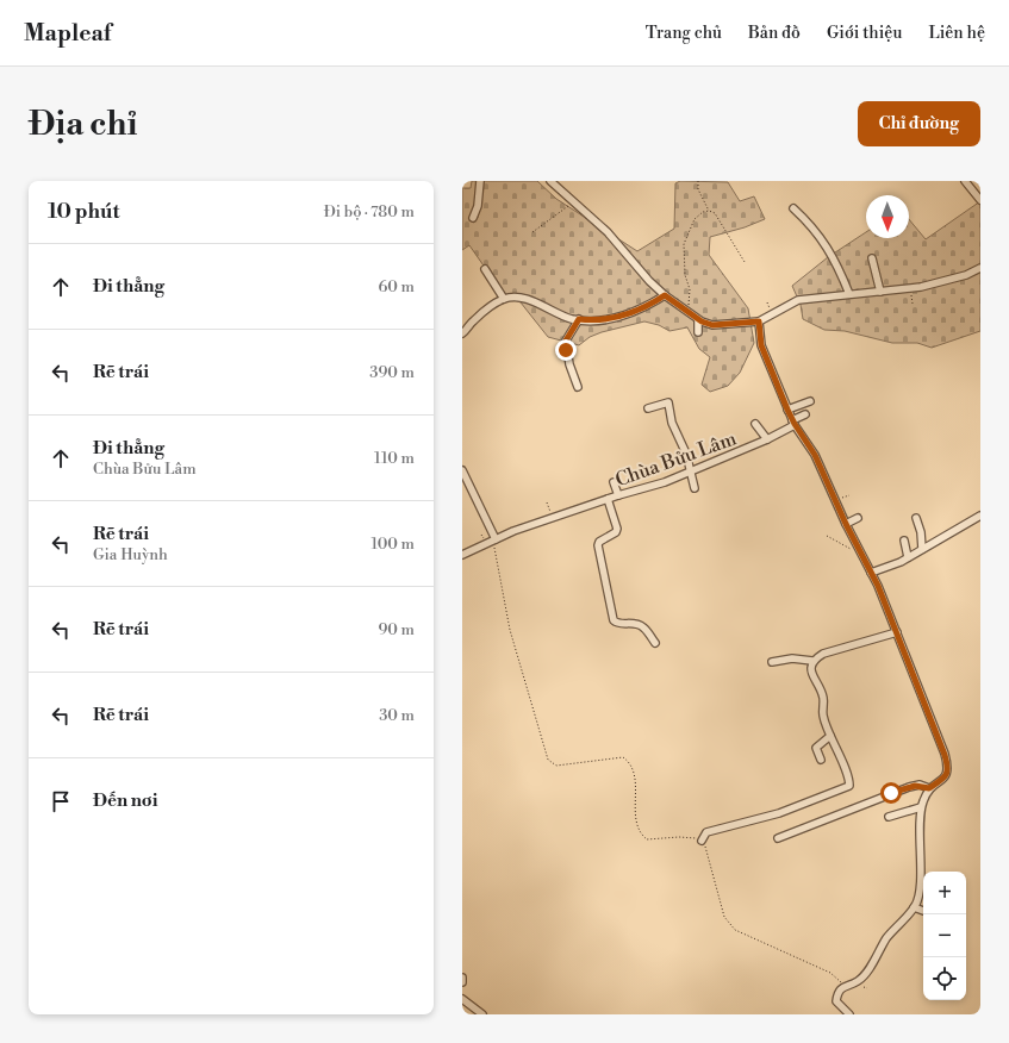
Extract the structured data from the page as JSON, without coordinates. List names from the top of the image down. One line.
{"streets":{"street":["Chùa Bửu Lâm"]},"north":"bottom","page":{"header":"Mapleaf","nav":["Trang chủ","Bản đồ","Giới thiệu","Liên hệ"],"buttons":"Chỉ đường","title":"Địa chỉ","heading":["10 phút","Đi bộ · 780 m"],"list":[["Đi thẳng","60 m"],["Rẽ trái","390 m"],["Đi thẳng","Chùa Bửu Lâm","110 m"],["Rẽ trái","Gia Huỳnh","100 m"],["Rẽ trái","90 m"],["Rẽ trái","30 m"],"Đến nơi"],"map_buttons":["+","−"]}}
